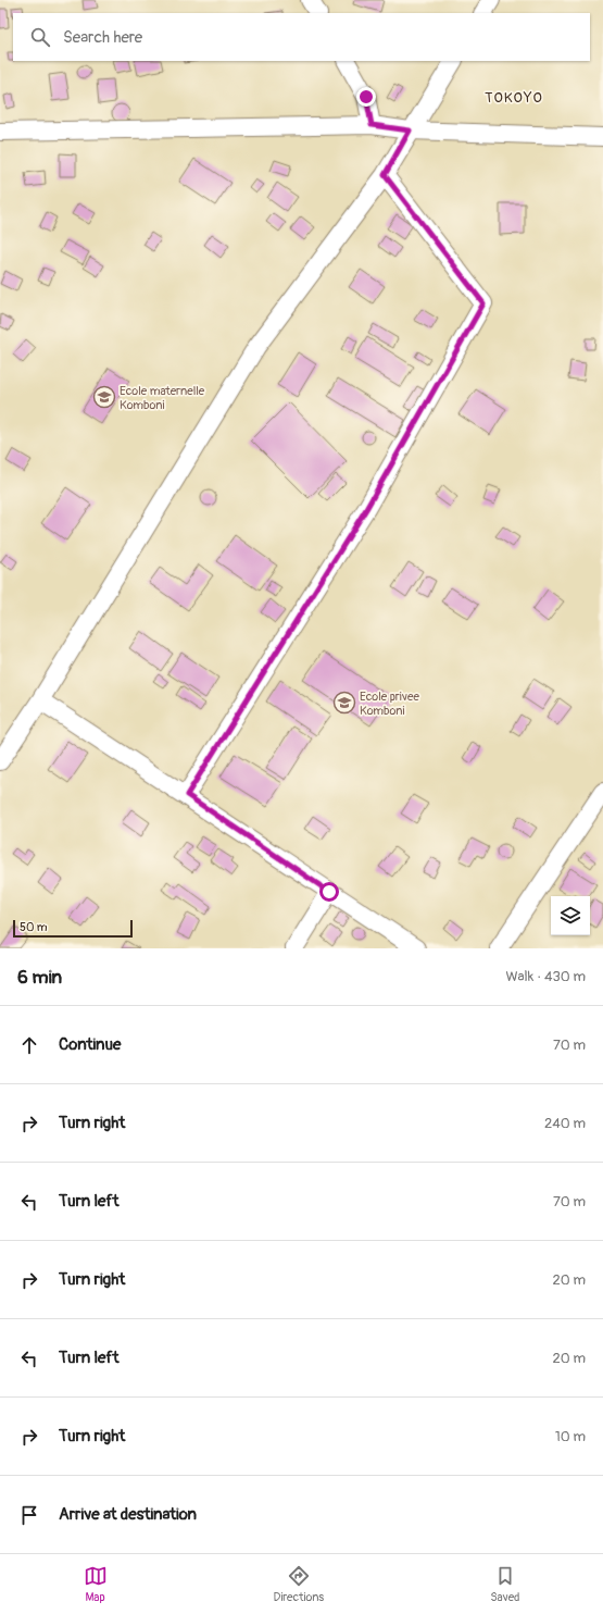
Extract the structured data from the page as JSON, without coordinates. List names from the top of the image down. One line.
{"districts":["TOKOYO"],"places":{"school or university":["Ecole maternelle Komboni","Ecole privee Komboni"]},"scale_bar":"50 m","page":{"search":"Search here","scale":"50 m","heading":["6 min","Walk · 430 m"],"list":[["Continue","70 m"],["Turn right","240 m"],["Turn left","70 m"],["Turn right","20 m"],["Turn left","20 m"],["Turn right","10 m"],"Arrive at destination"],"nav":["Map","Directions","Saved"]}}
